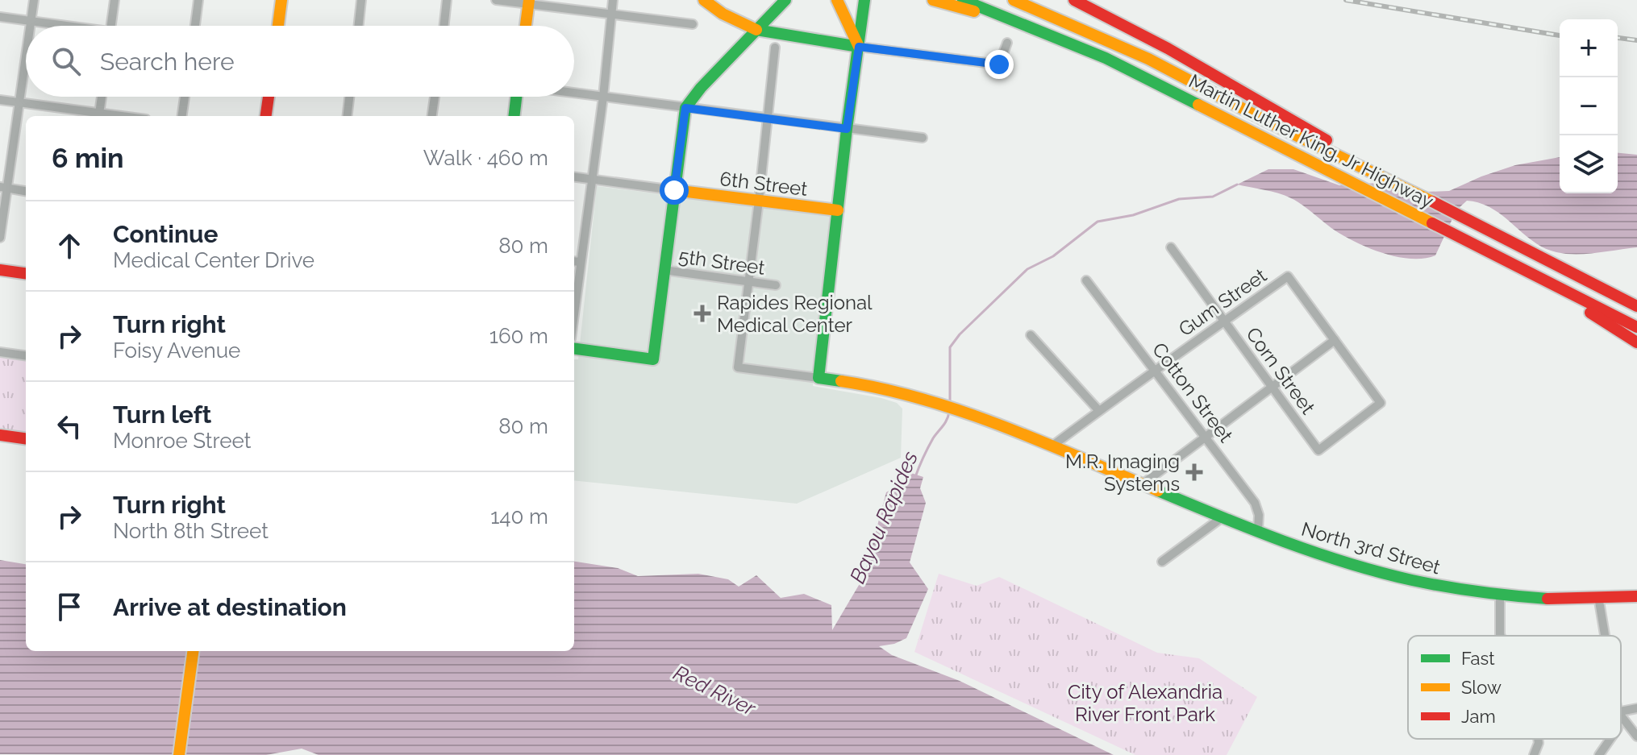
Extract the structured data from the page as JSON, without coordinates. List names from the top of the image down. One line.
{"streets":{"main road":["Martin Luther King, Jr Highway","6th Street","North 3rd Street"],"street":["5th Street","Gum Street","Corn Street","Cotton Street"]},"crossings":[["Gum Street","Corn Street"],["Gum Street","Cotton Street"],["Gum Street","North 3rd Street"],["Cotton Street","North 3rd Street"]],"water":["Bayou Rapides","Red River"],"parks":["City of Alexandria River Front Park"],"places":{"health":["Rapides Regional Medical Center","M.R. Imaging Systems"]},"legend":["Fast","Slow","Jam"],"page":{"map_buttons":["+","−"],"search":"Search here","heading":["6 min","Walk · 460 m"],"list":[["Continue","Medical Center Drive","80 m"],["Turn right","Foisy Avenue","160 m"],["Turn left","Monroe Street","80 m"],["Turn right","North 8th Street","140 m"],"Arrive at destination"]}}
